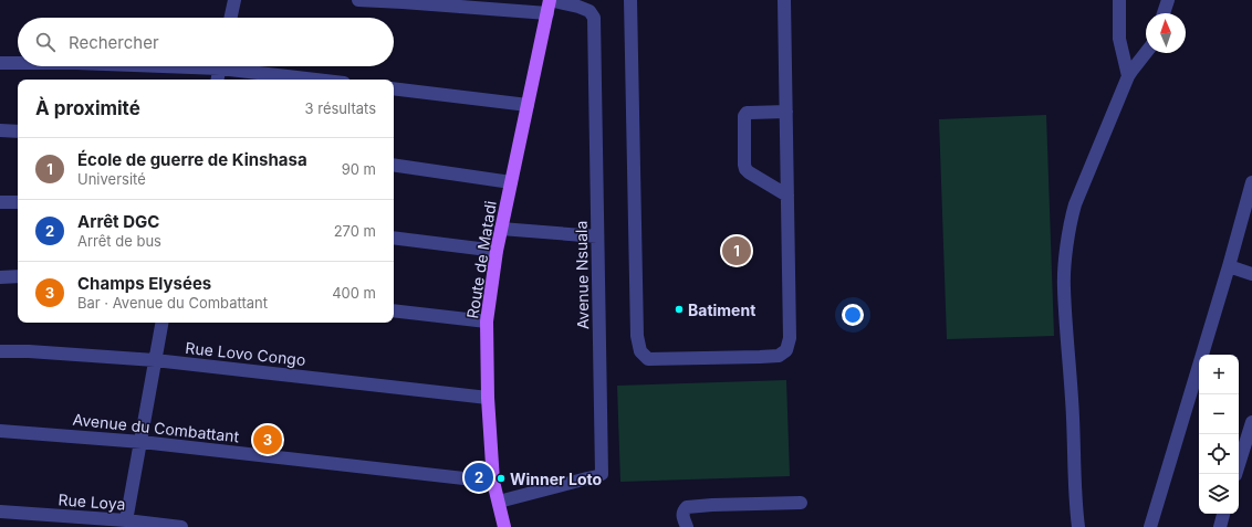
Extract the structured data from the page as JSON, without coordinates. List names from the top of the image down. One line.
{"streets":{"main road":["Route de Matadi"],"street":["Avenue Nsuala","Rue Lovo Congo","Avenue du Combattant","Rue Loya"]},"crossings":[["Route de Matadi","Avenue Nsuala"],["Route de Matadi","Rue Lovo Congo"],["Route de Matadi","Avenue du Combattant"]],"places":["Batiment","Winner Loto"],"north":"top","page":{"search":"Rechercher","heading":["À proximité","3 résultats"],"list":[{"mark":"1","name":"École de guerre de Kinshasa","note":"Université","value":"90 m"},{"mark":"2","name":"Arrêt DGC","note":"Arrêt de bus","value":"270 m"},{"mark":"3","name":"Champs Elysées","note":"Bar · Avenue du Combattant","value":"400 m"}],"pins":["1","3","2"],"map_buttons":["+","−"]}}
